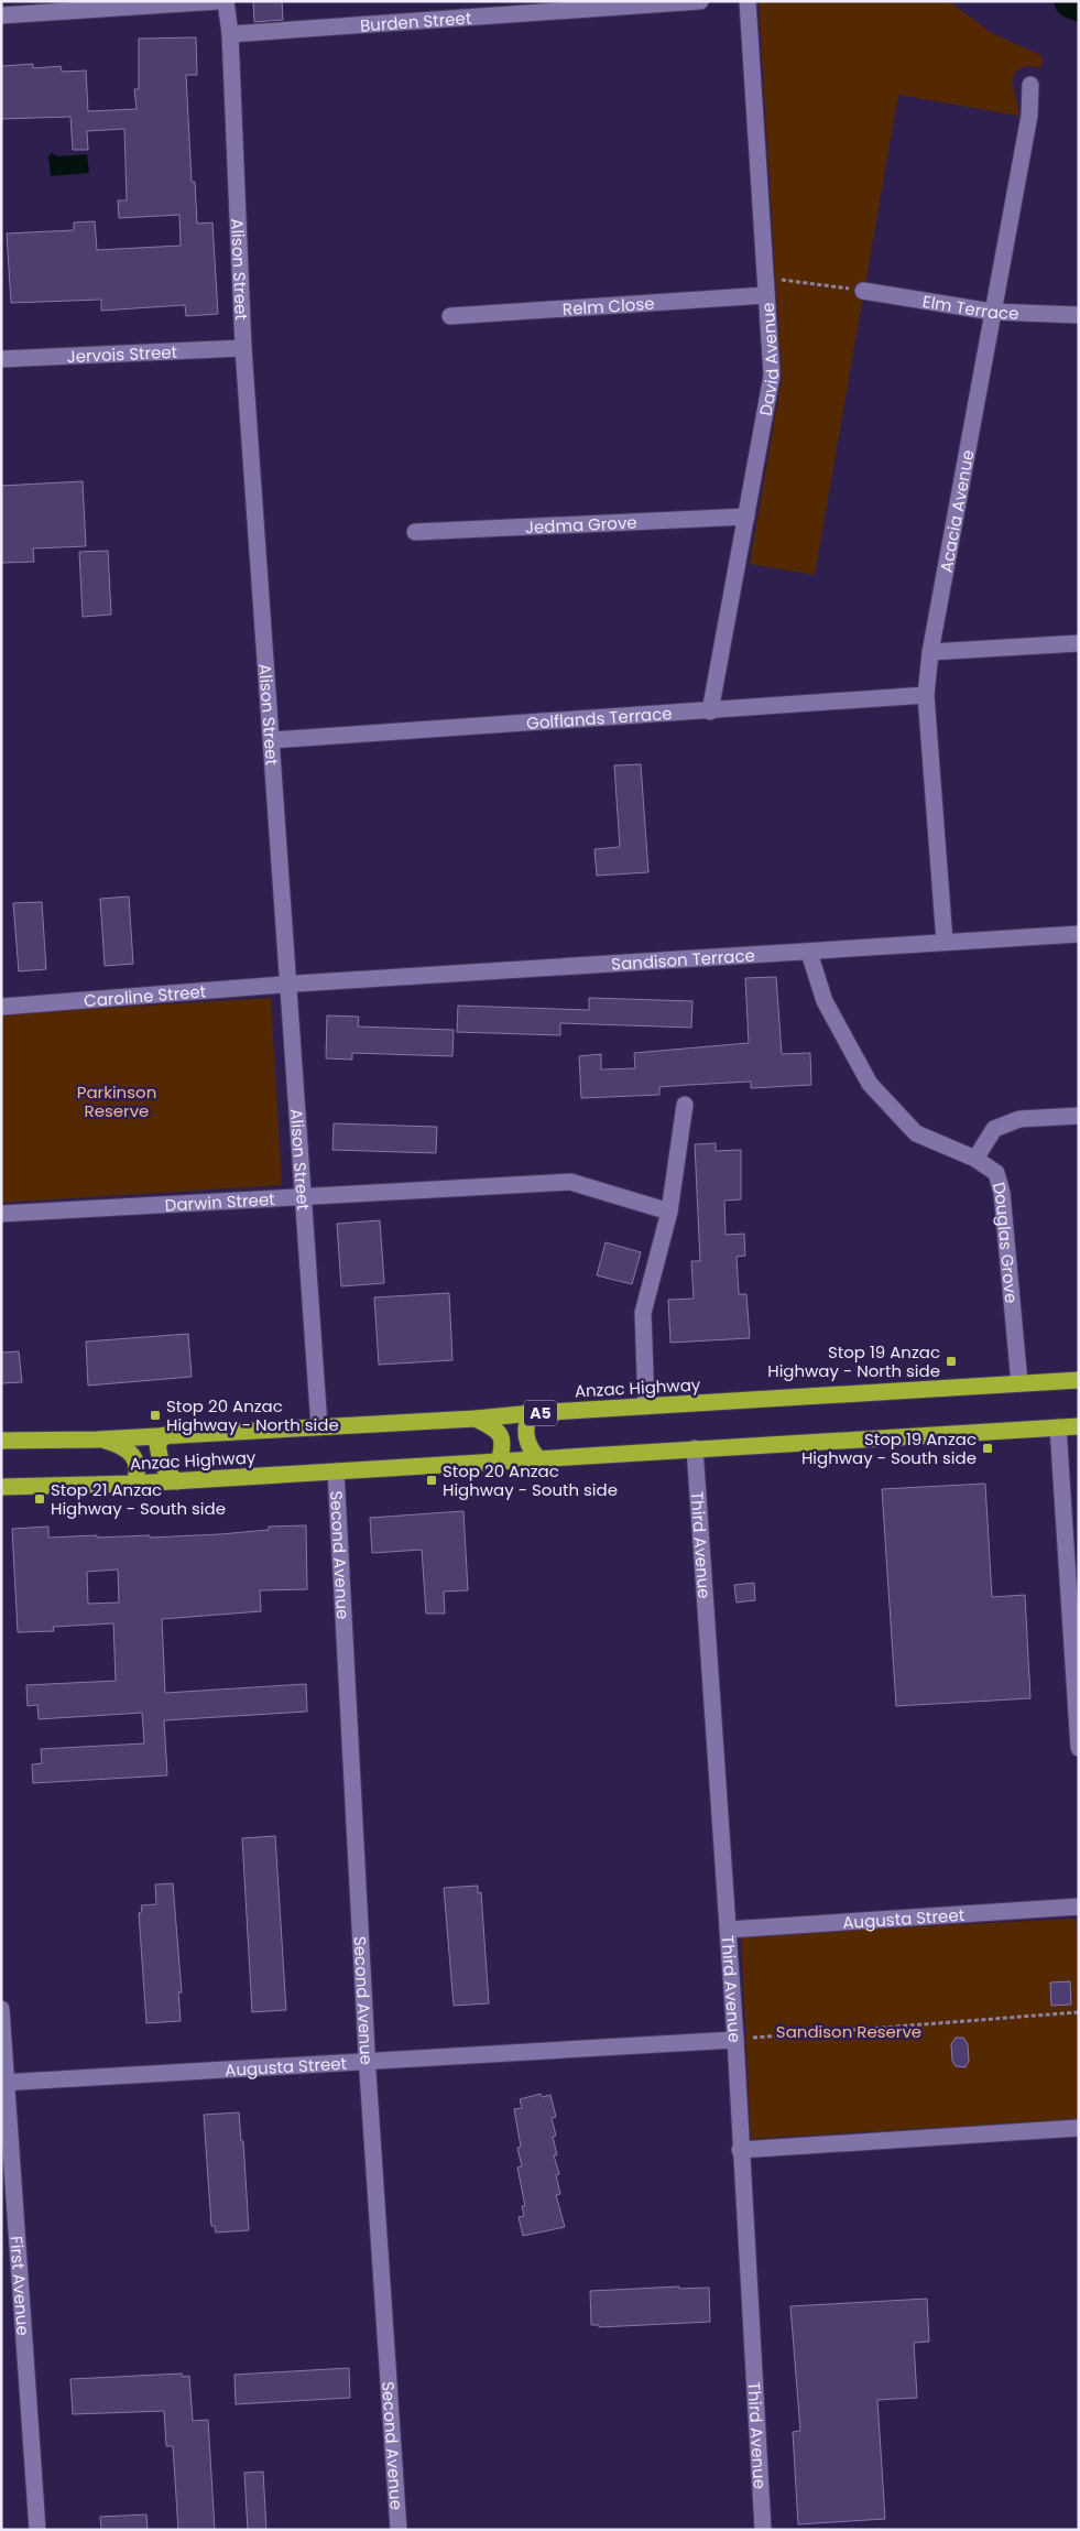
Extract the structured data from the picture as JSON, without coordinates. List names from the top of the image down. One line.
{"streets":{"highway":["Anzac Highway","A5"],"street":["Burden Street","Alison Street","Relm Close","Elm Terrace","Jervois Street","David Avenue","Acacia Avenue","Jedma Grove","Golflands Terrace","Sandison Terrace","Caroline Street","Darwin Street","Douglas Grove","Third Avenue","Second Avenue","Augusta Street","First Avenue"]},"crossings":[["Burden Street","Alison Street"],["Alison Street","Jervois Street"],["Alison Street","Golflands Terrace"],["Alison Street","Sandison Terrace"],["Alison Street","Caroline Street"],["Alison Street","Darwin Street"],["Alison Street","Anzac Highway"],["Relm Close","David Avenue"],["Elm Terrace","Acacia Avenue"],["David Avenue","Jedma Grove"],["David Avenue","Golflands Terrace"],["Acacia Avenue","Golflands Terrace"],["Acacia Avenue","Sandison Terrace"],["Sandison Terrace","Caroline Street"],["Sandison Terrace","Douglas Grove"],["Douglas Grove","Anzac Highway"],["Anzac Highway","Third Avenue"],["Anzac Highway","Second Avenue"],["Third Avenue","Augusta Street"],["Second Avenue","Augusta Street"],["Augusta Street","First Avenue"]],"parks":["Parkinson Reserve","Sandison Reserve"],"places":{"transit":["Stop 19 Anzac Highway - North side","Stop 20 Anzac Highway - North side","Stop 19 Anzac Highway - South side","Stop 20 Anzac Highway - South side","Stop 21 Anzac Highway - South side"]}}
